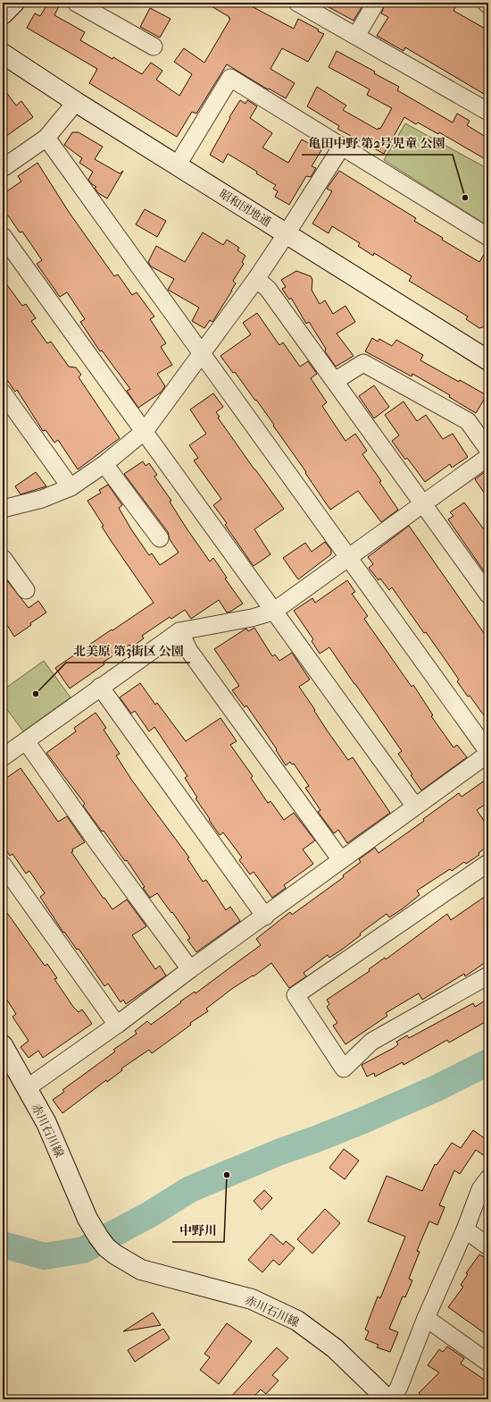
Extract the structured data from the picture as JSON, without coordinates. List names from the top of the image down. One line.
{"streets":{"street":["昭和団地通","赤川石川線"]},"places":["亀田中野 第2号児童 公園","北美原 第3街区 公園","中野川"]}
